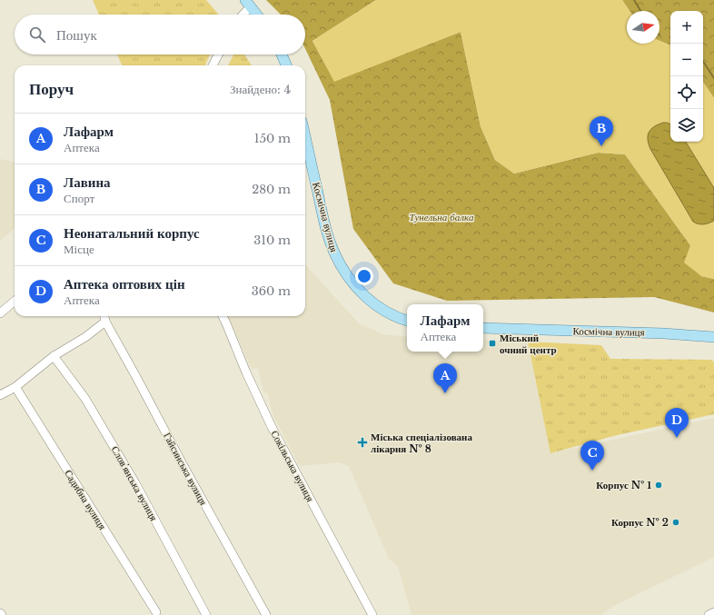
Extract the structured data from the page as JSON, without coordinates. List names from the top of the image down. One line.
{"streets":{"main road":["Космічна вулиця"],"street":["Сокільська вулиця","Гайсинська вулиця","Словʼянська вулиця","Садибна вулиця"]},"parks":["Тунельна балка"],"places":{"transit":["Міський очний центр"],"health":["Міська спеціалізована лікарня № 8"],"other":["Корпус № 1","Корпус № 2"]},"north":"right","page":{"map_buttons":["+","−"],"search":"Пошук","heading":["Поруч","Знайдено: 4"],"list":[{"mark":"A","name":"Лафарм","note":"Аптека","value":"150 m"},{"mark":"B","name":"Лавина","note":"Спорт","value":"280 m"},{"mark":"C","name":"Неонатальний корпус","note":"Місце","value":"310 m"},{"mark":"D","name":"Аптека оптових цін","note":"Аптека","value":"360 m"}],"pins":["B","A","D","C"],"popup":["Лафарм","Аптека"]}}
